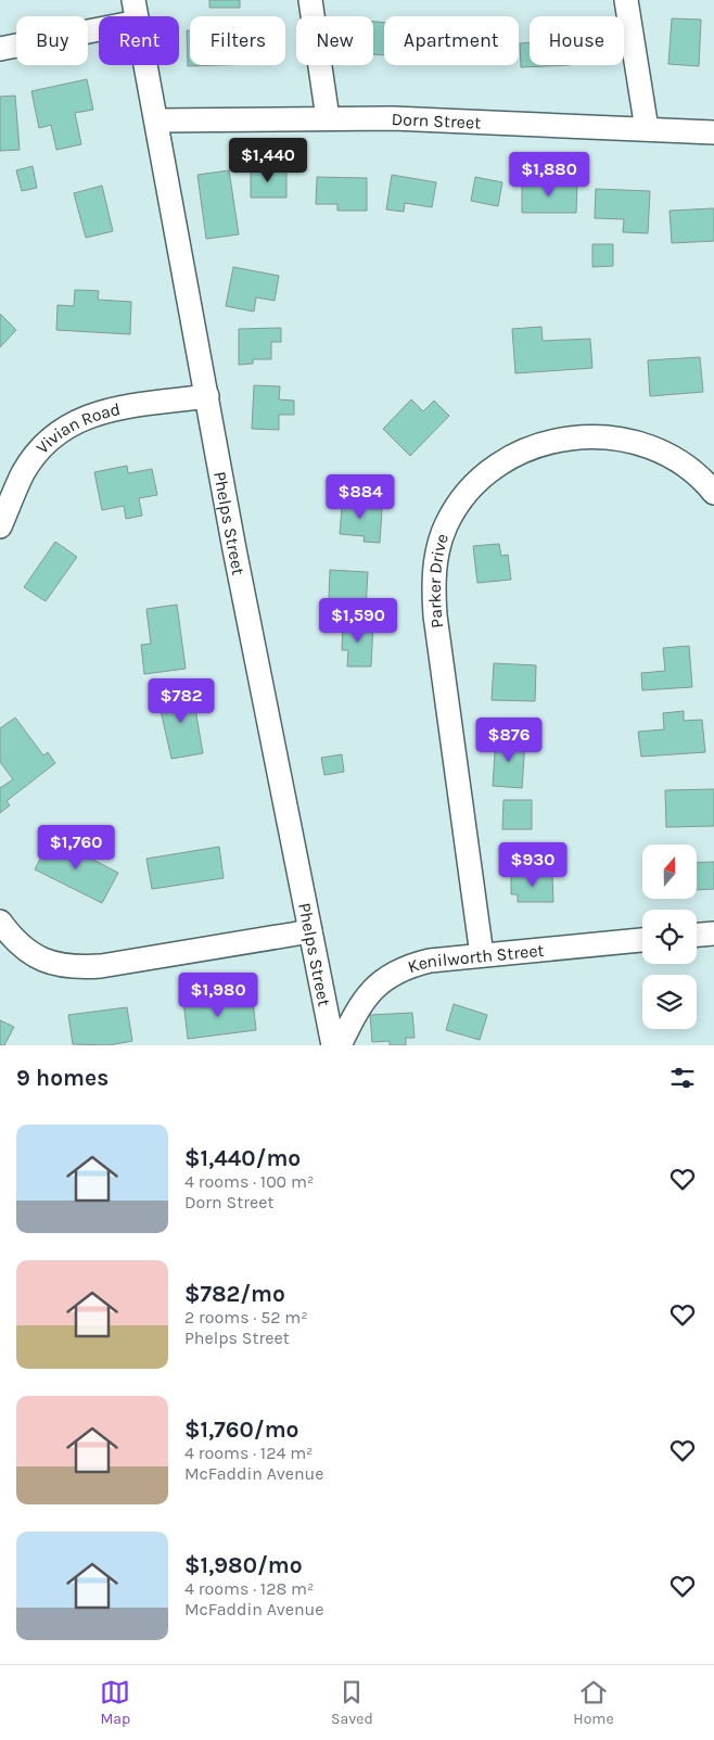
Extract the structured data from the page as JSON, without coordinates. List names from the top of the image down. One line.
{"streets":{"street":["Dorn Street","Vivian Road","Phelps Street","Parker Drive","Kenilworth Street"]},"crossings":[["Dorn Street","Phelps Street"],["Vivian Road","Phelps Street"],["Parker Drive","Kenilworth Street"]],"north":"top","page":{"chip":["Buy","Rent","Filters","New","Apartment","House"],"price":["$1,440","$1,880","$884","$1,590","$782","$876","$1,760","$930","$1,980"],"heading":"9 homes","list":[{"name":"$1,440/mo","note":"4 rooms · 100 m² · Dorn Street"},{"name":"$782/mo","note":"2 rooms · 52 m² · Phelps Street"},{"name":"$1,760/mo","note":"4 rooms · 124 m² · McFaddin Avenue"},{"name":"$1,980/mo","note":"4 rooms · 128 m² · McFaddin Avenue"}],"tabs":["Map","Saved","Home"]}}
